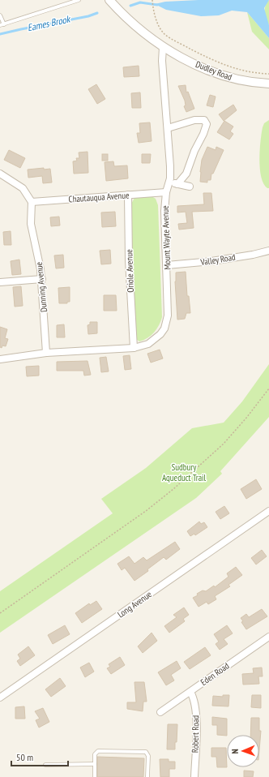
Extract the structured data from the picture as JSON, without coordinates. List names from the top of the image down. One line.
{"streets":{"street":["Dudley Road","Chautauqua Avenue","Mount Wayte Avenue","Valley Road","Oriole Avenue","Dunning Avenue","Long Avenue","Eden Road","Robert Road"]},"crossings":[["Dudley Road","Mount Wayte Avenue"],["Chautauqua Avenue","Mount Wayte Avenue"],["Chautauqua Avenue","Oriole Avenue"],["Chautauqua Avenue","Dunning Avenue"],["Mount Wayte Avenue","Valley Road"],["Mount Wayte Avenue","Oriole Avenue"],["Mount Wayte Avenue","Dunning Avenue"],["Eden Road","Robert Road"]],"water":["Eames Brook"],"parks":["Sudbury Aqueduct Trail"],"scale_bar":"50 m","north":"left"}
